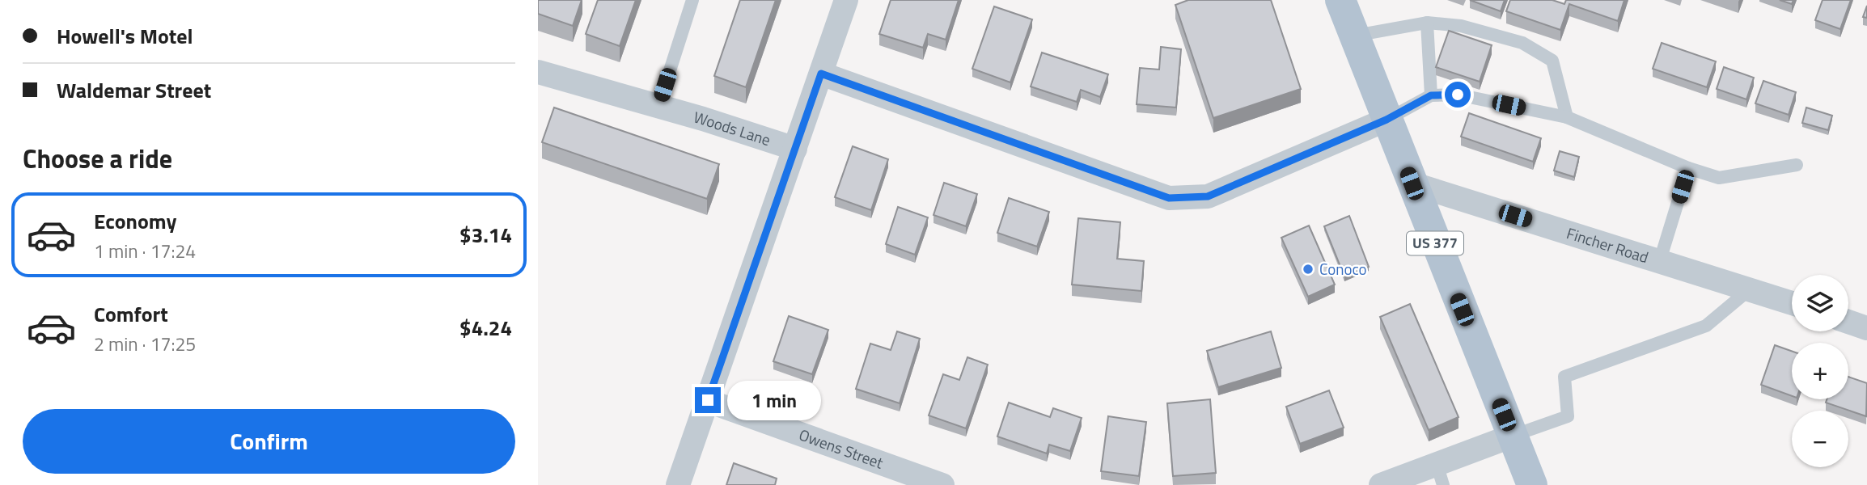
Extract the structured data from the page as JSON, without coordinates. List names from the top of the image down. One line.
{"streets":{"main road":["US 377"],"street":["Woods Lane","Fincher Road","Owens Street"]},"crossings":[["US 377","Fincher Road"]],"places":["Conoco"],"page":{"banner":["Howell's Motel","Waldemar Street"],"heading":"Choose a ride","list":[{"name":"Economy","note":"1 min · 17:24","value":"$3.14"},{"name":"Comfort","note":"2 min · 17:25","value":"$4.24"}],"map_buttons":["+","−"],"bubble":"1 min","buttons":"Confirm"}}
